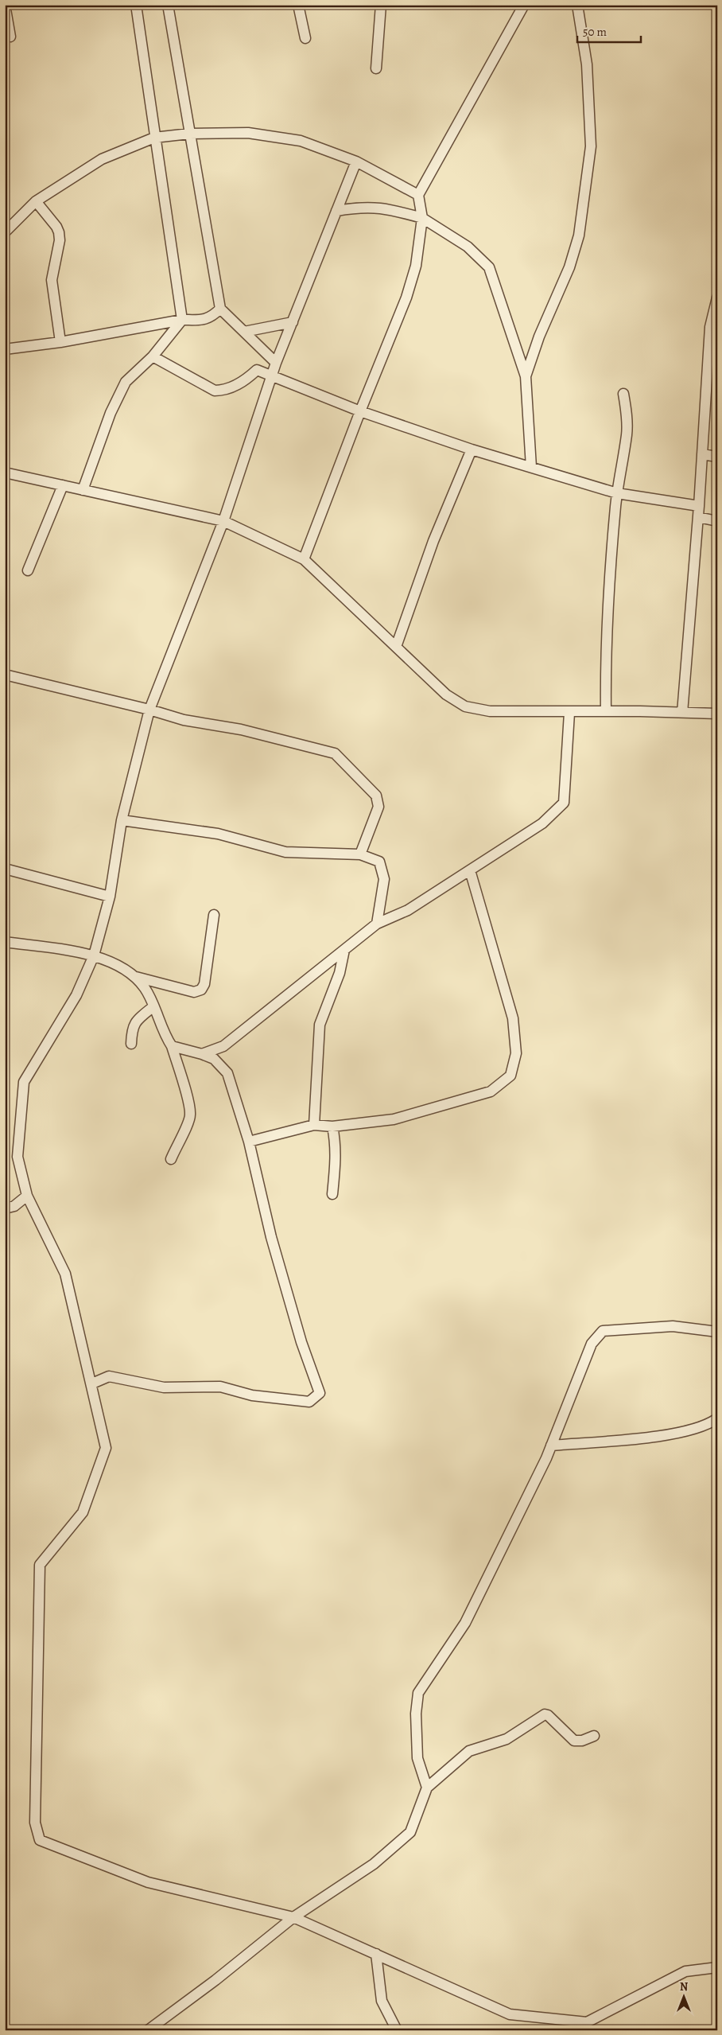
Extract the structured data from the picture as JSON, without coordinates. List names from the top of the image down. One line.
{"scale_bar":"50 m","north":"top"}
